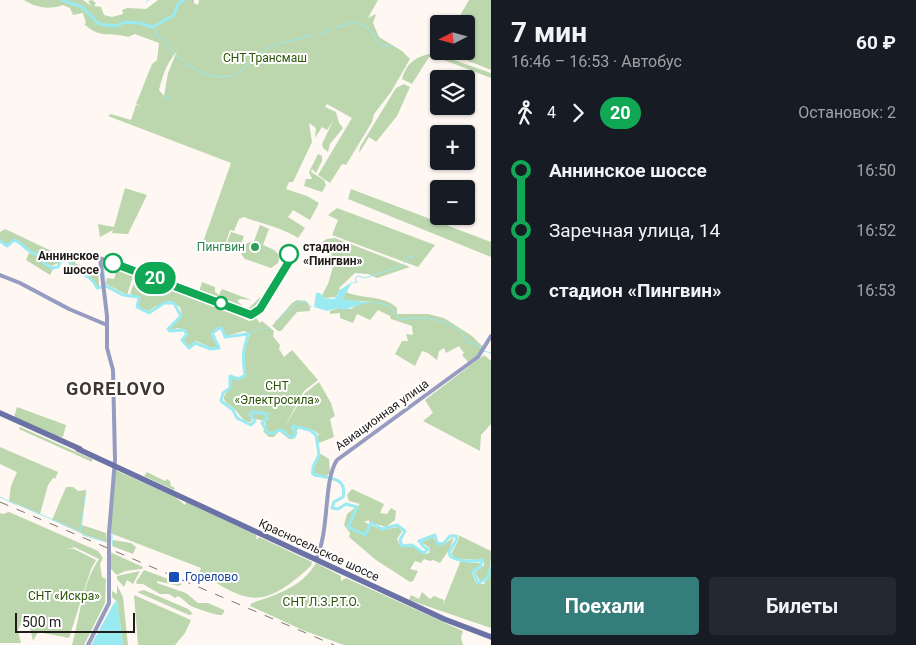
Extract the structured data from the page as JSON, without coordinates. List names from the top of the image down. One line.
{"streets":{"highway":["Красносельское шоссе"],"street":["Авиационная улица"]},"crossings":[["Авиационная улица","Красносельское шоссе"]],"districts":["GORELOVO"],"parks":["СНТ Трансмаш","СНТ «Электросила»","СНТ «Искра»","СНТ Л.З.Р.Т.О."],"places":{"other":["Пингвин","стадион «Пингвин»","Аннинское шоссе"],"transit":["Горелово"]},"lines":["bus line 20"],"scale_bar":"500 m","north":"left","page":{"on_map":"20","heading":["7 мин","16:46 – 16:53 · Автобус","60 ₽"],"map_buttons":["+","−"],"legs":["4","20","Остановок: 2"],"list":[{"name":"Аннинское шоссе","value":"16:50"},{"name":"Заречная улица, 14","value":"16:52"},{"name":"стадион «Пингвин»","value":"16:53"}],"buttons":["Поехали","Билеты"],"scale":"500 m"}}
